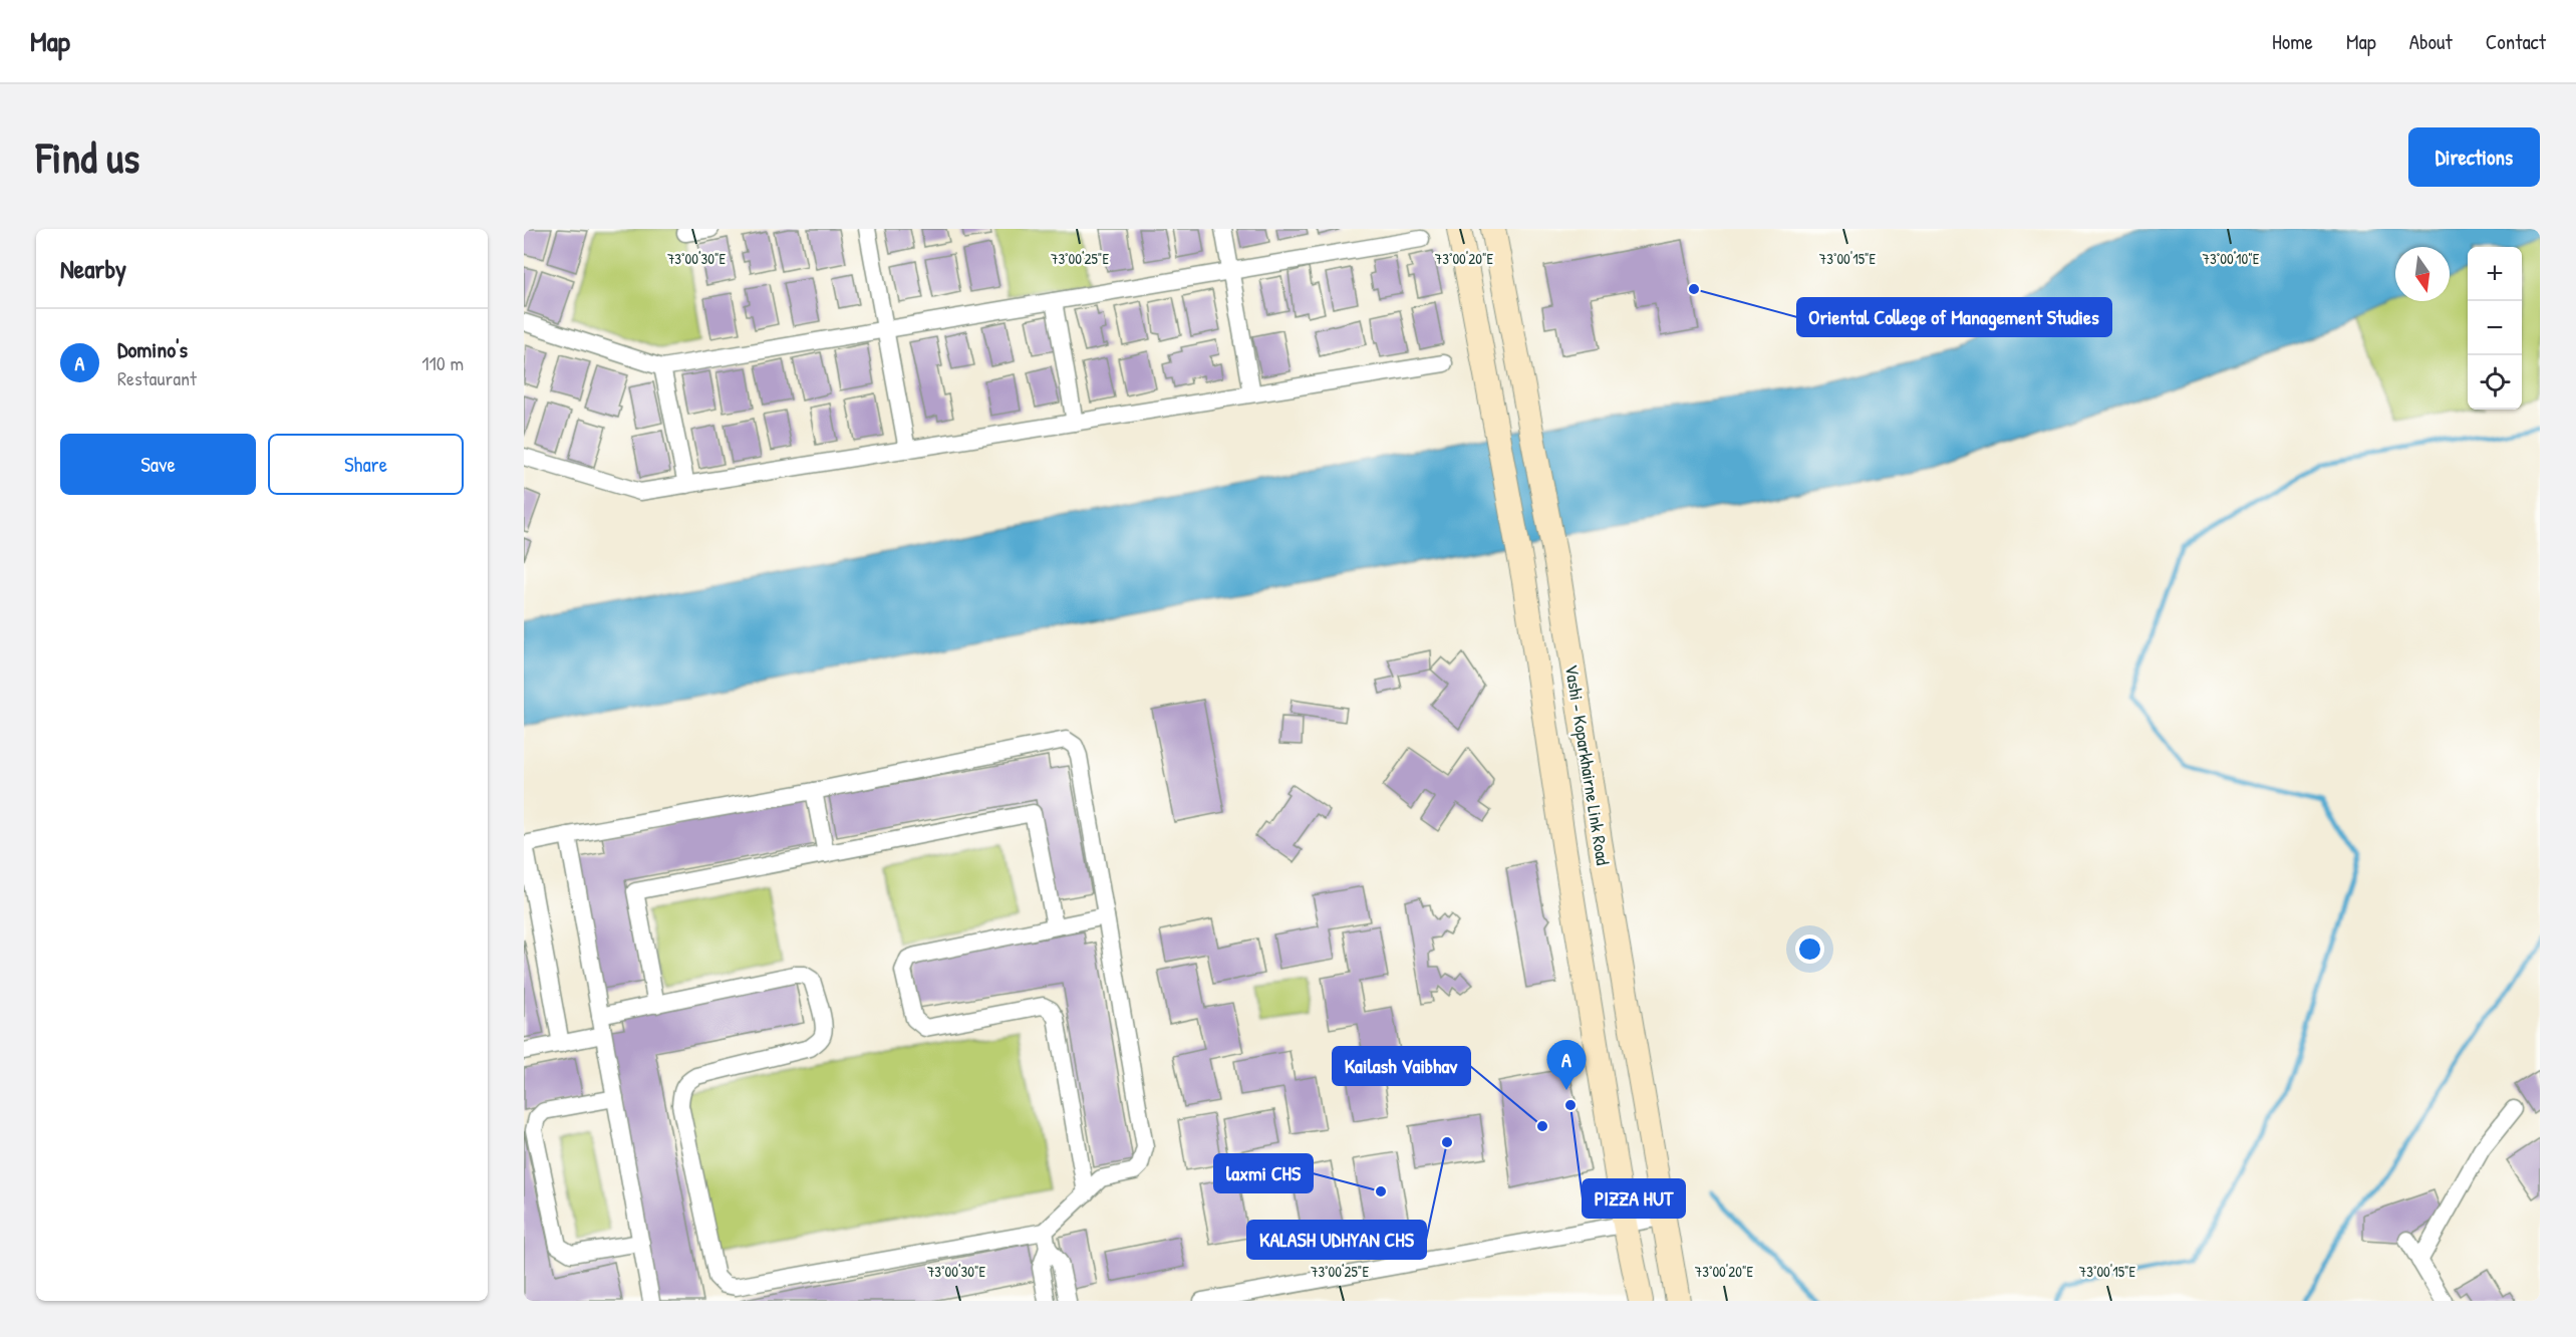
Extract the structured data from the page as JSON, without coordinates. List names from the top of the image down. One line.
{"streets":{"main road":["Vashi - Koparkhairne Link Road"]},"places":["Oriental College of Management Studies","PIZZA HUT","Kailash Vaibhav","KALASH UDHYAN CHS","laxmi CHS"],"north":"bottom","page":{"header":"Map","nav":["Home","Map","About","Contact"],"buttons":["Directions",["Save","Share"]],"title":"Find us","heading":"Nearby","map_buttons":["+","−"],"list":[{"mark":"A","name":"Domino's","note":"Restaurant","value":"110 m"}],"pins":"A"},"coordinates":["73°00'30\"E","73°00'25\"E","73°00'20\"E","73°00'15\"E","73°00'10\"E"]}
